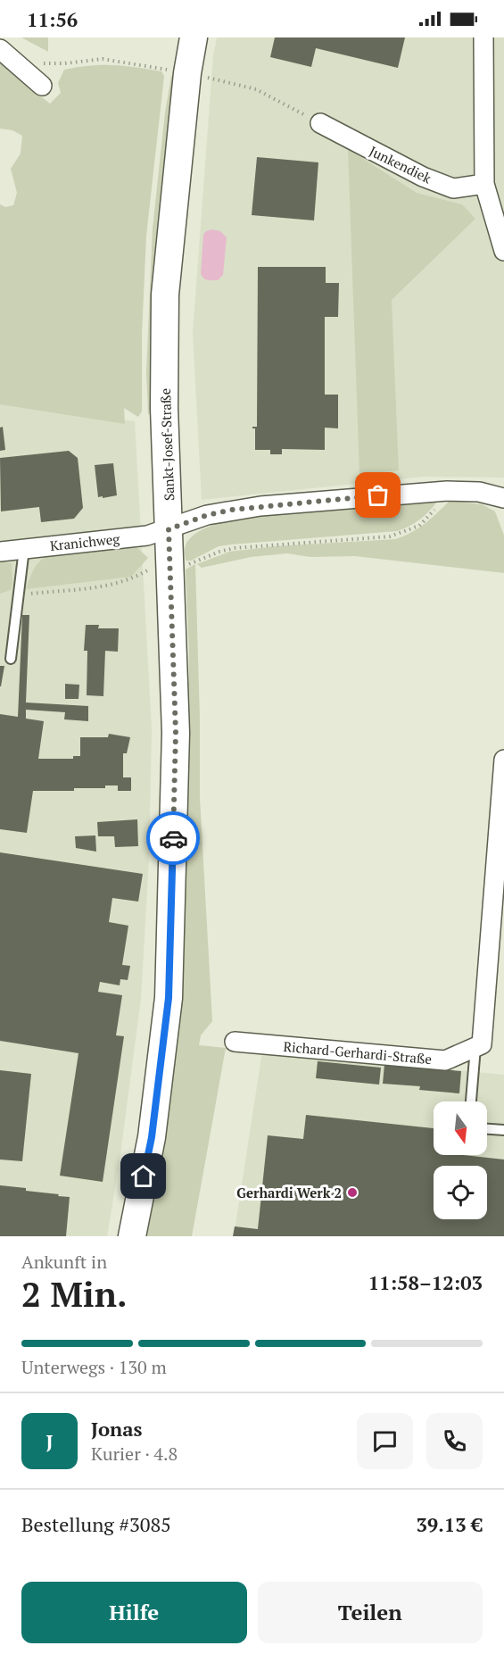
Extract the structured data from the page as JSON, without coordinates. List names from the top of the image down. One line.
{"streets":{"street":["Junkendiek","Sankt-Josef-Straße","Kranichweg","Richard-Gerhardi-Straße"]},"crossings":[["Sankt-Josef-Straße","Kranichweg"]],"places":["Gerhardi Werk 2"],"north":"bottom","page":{"status":"11:56","heading":["2 Min.","Ankunft in","11:58–12:03"],"panel":["Jonas","Kurier · 4.8","Bestellung #3085","39.13 €"],"bar":"Unterwegs · 130 m","round":"J","buttons":["Hilfe","Teilen"]}}
